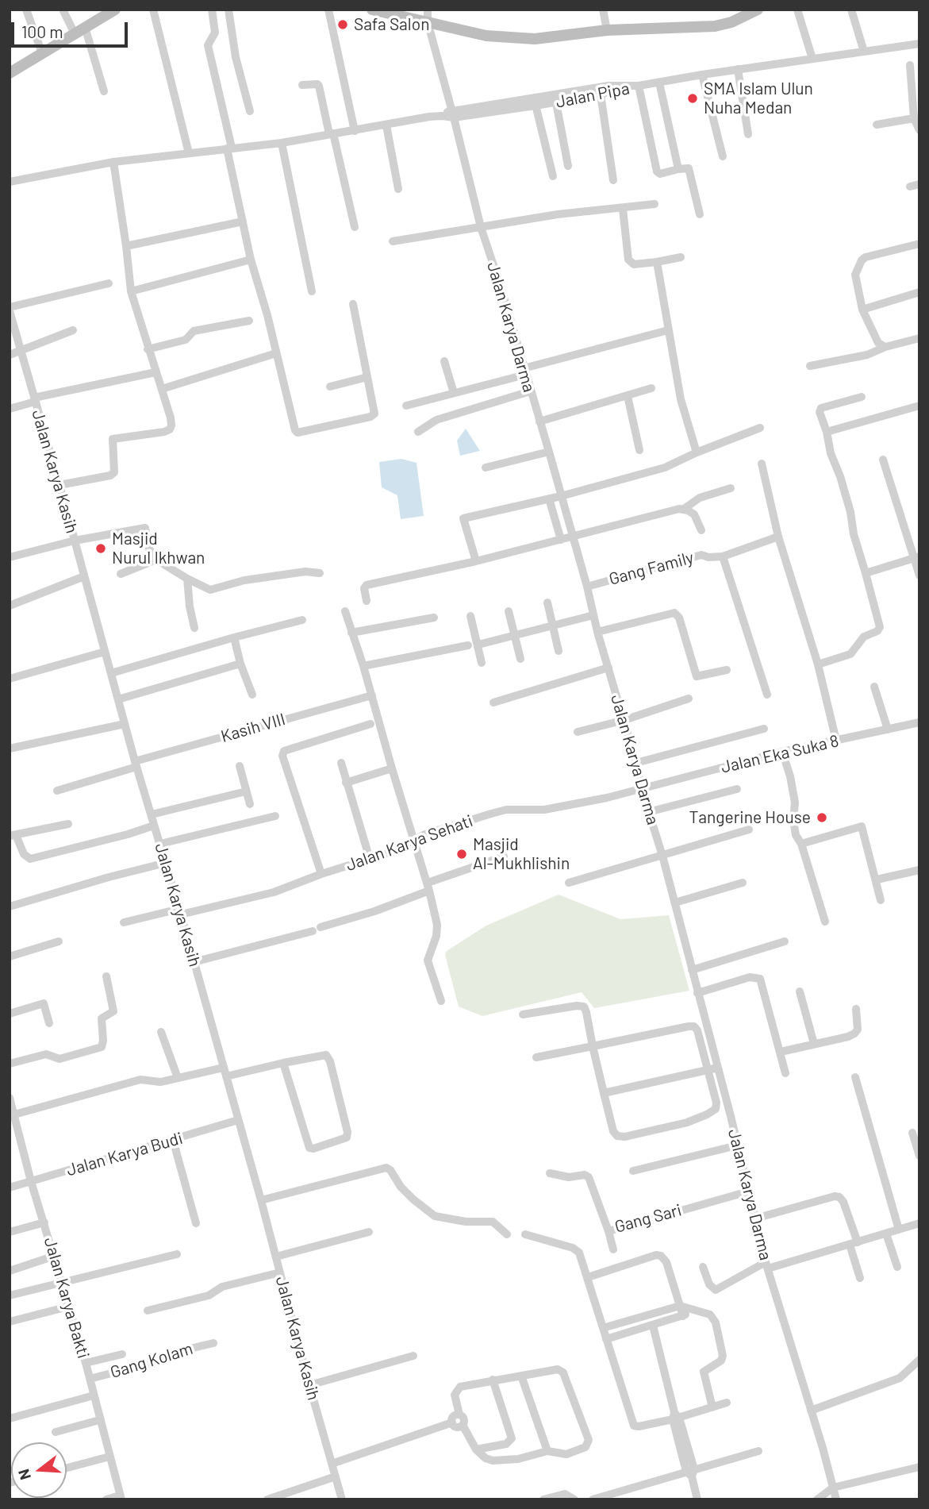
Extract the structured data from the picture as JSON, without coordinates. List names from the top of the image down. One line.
{"streets":{"street":["Jalan Pipa","Jalan Karya Darma","Jalan Karya Kasih","Gang Family","Kasih VIII","Jalan Eka Suka 8","Jalan Karya Sehati","Jalan Karya Budi","Gang Sari","Jalan Karya Bakti","Gang Kolam"]},"crossings":[["Jalan Pipa","Jalan Karya Darma"],["Jalan Karya Darma","Gang Family"],["Jalan Karya Darma","Jalan Eka Suka 8"],["Jalan Karya Darma","Jalan Karya Sehati"],["Jalan Karya Darma","Gang Sari"],["Jalan Karya Kasih","Kasih VIII"],["Jalan Karya Kasih","Jalan Karya Sehati"],["Jalan Karya Kasih","Jalan Karya Budi"],["Jalan Eka Suka 8","Jalan Karya Sehati"],["Jalan Karya Budi","Jalan Karya Bakti"],["Jalan Karya Bakti","Gang Kolam"]],"places":["Safa Salon","SMA Islam Ulun Nuha Medan","Masjid Nurul Ikhwan","Tangerine House","Masjid Al-Mukhlishin"],"scale_bar":"100 m","north":"left"}
